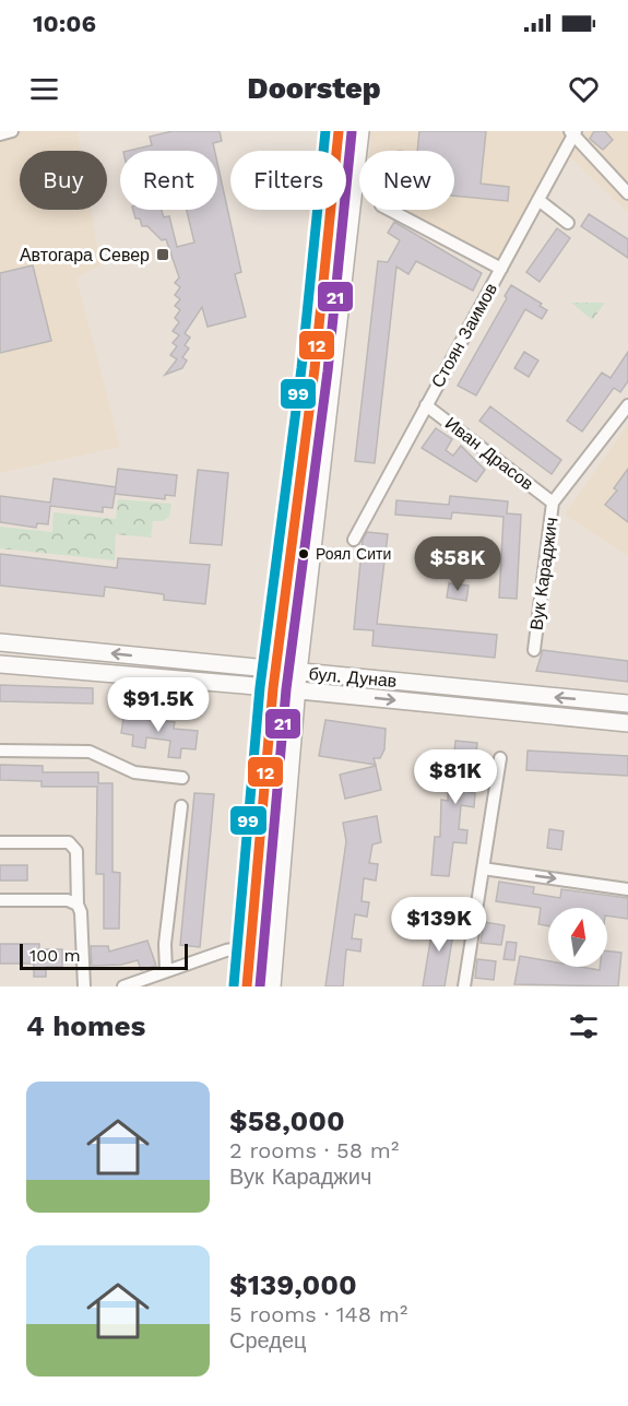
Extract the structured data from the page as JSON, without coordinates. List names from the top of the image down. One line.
{"streets":{"main road":["бул. Дунав"],"street":["Стоян Заимов","Иван Драсов","Вук Караджич"]},"crossings":[["Стоян Заимов","Иван Драсов"],["Иван Драсов","Вук Караджич"]],"places":{"transit":["Автогара Север"],"other":["Роял Сити"]},"lines":["transit line 12","transit line 99","transit line 21"],"scale_bar":"100 m","north":"top","page":{"status":"10:06","header":"Doorstep","chip":["Buy","Rent","Filters","New"],"price":["$58K","$91.5K","$81K","$139K"],"scale":"100 m","heading":"4 homes","list":[{"name":"$58,000","note":"2 rooms · 58 m² · Вук Караджич"},{"name":"$139,000","note":"5 rooms · 148 m² · Средец"}]}}
